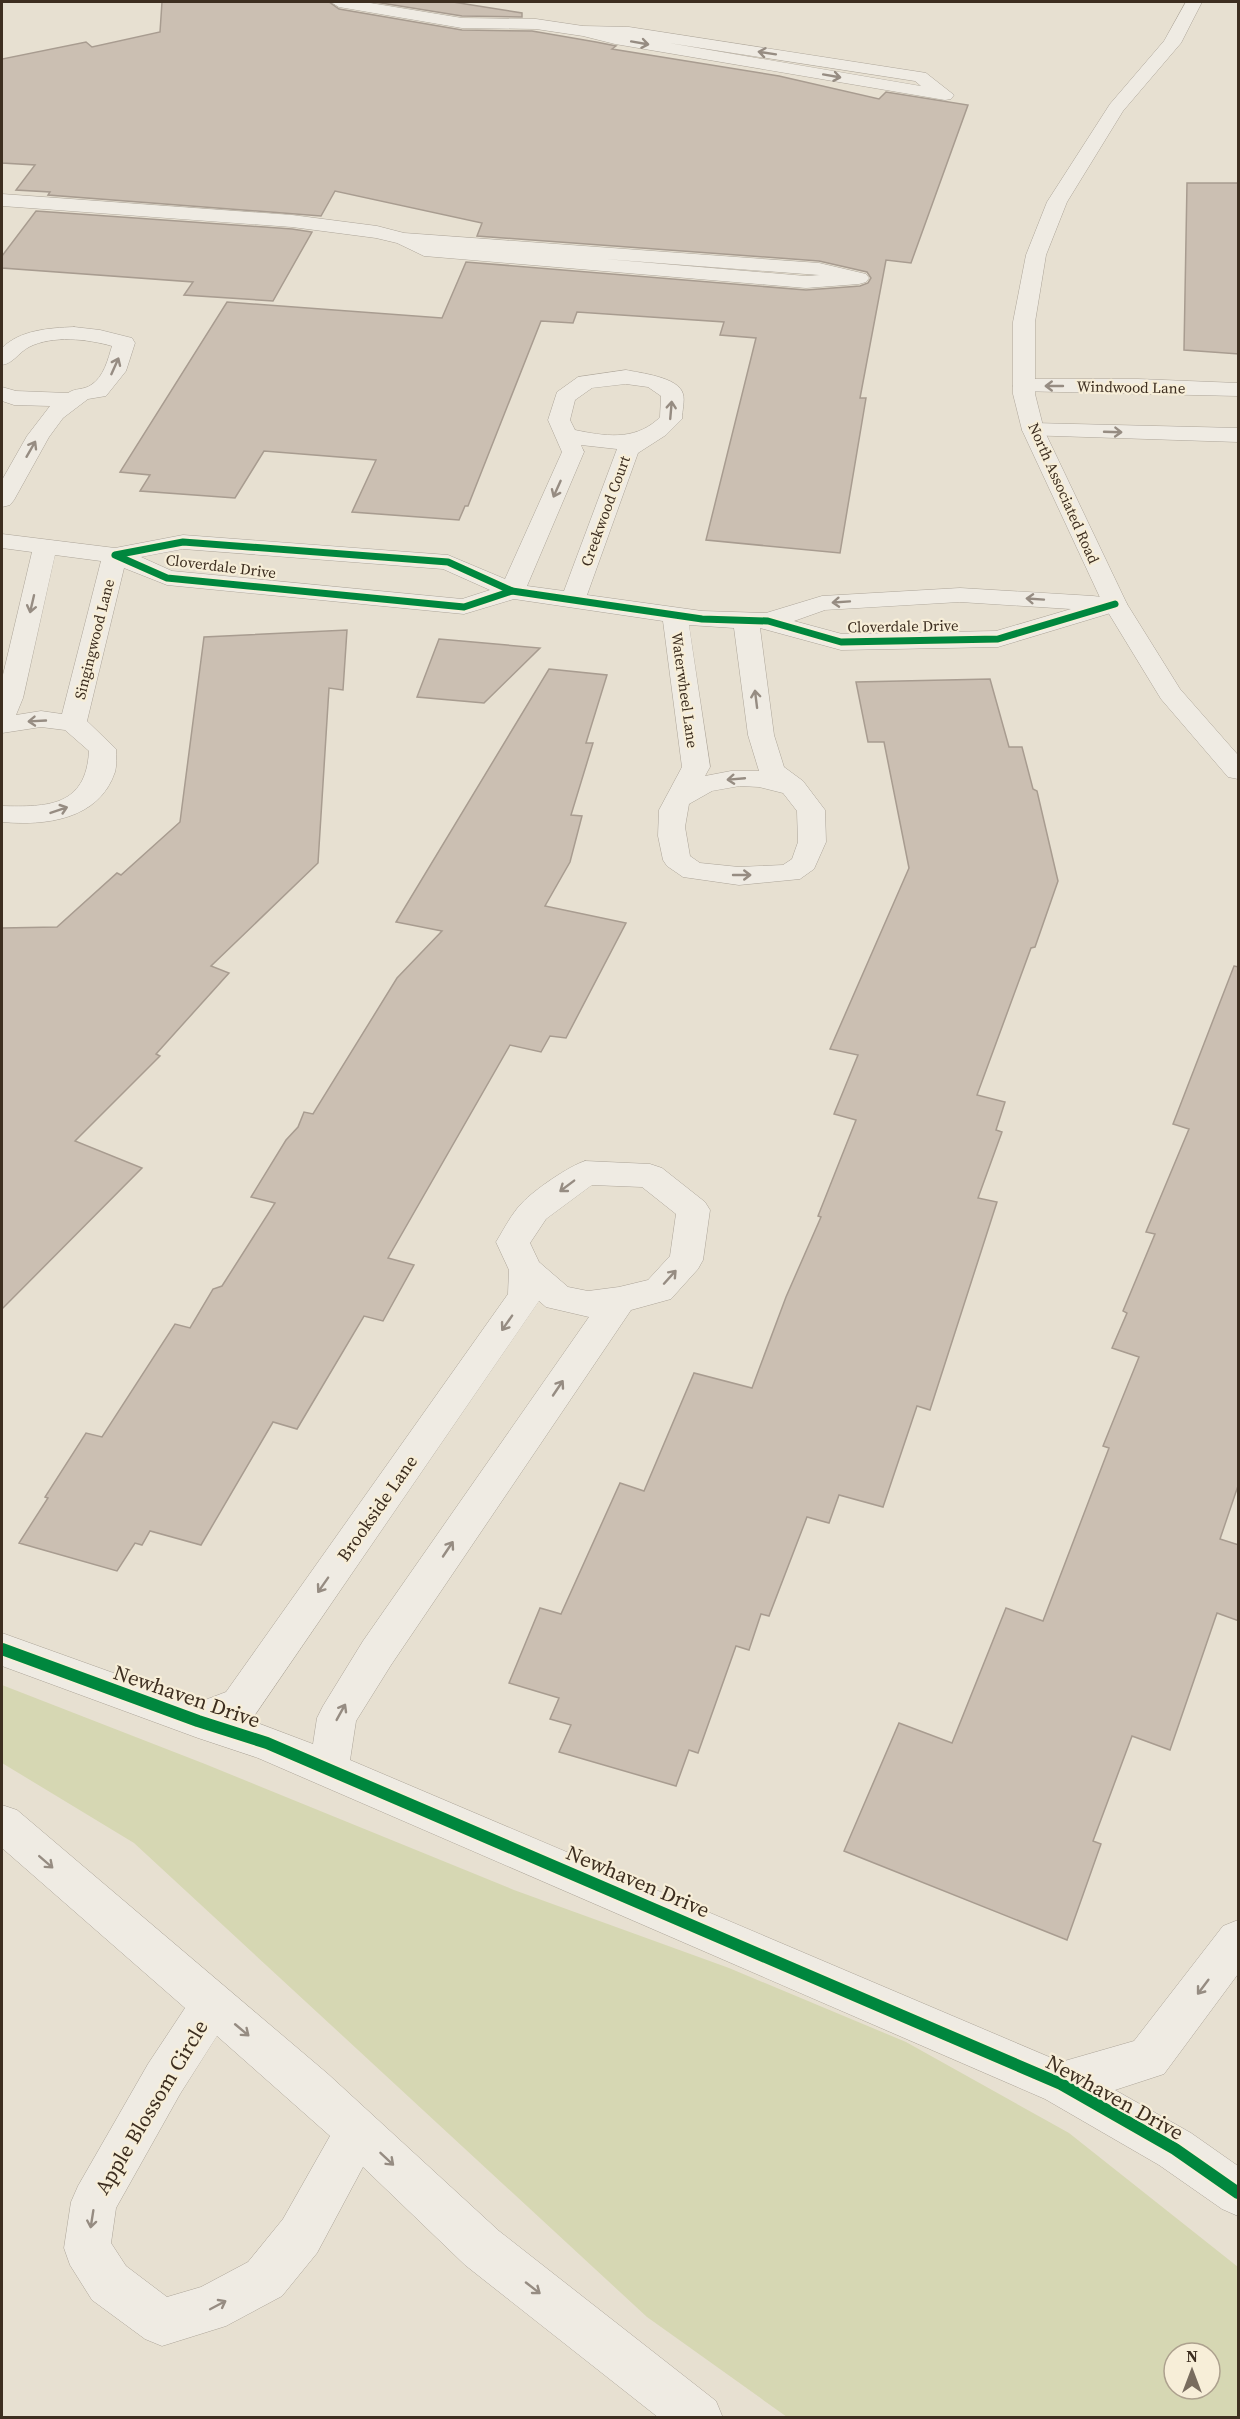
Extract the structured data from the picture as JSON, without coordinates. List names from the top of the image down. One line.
{"streets":{"street":["Windwood Lane","North Associated Road","Creekwood Court","Cloverdale Drive","Singingwood Lane","Waterwheel Lane","Brookside Lane","Newhaven Drive","Apple Blossom Circle"]},"crossings":[["Windwood Lane","North Associated Road"],["North Associated Road","Cloverdale Drive"],["Creekwood Court","Cloverdale Drive"],["Cloverdale Drive","Singingwood Lane"],["Cloverdale Drive","Waterwheel Lane"],["Brookside Lane","Newhaven Drive"]],"north":"top"}
